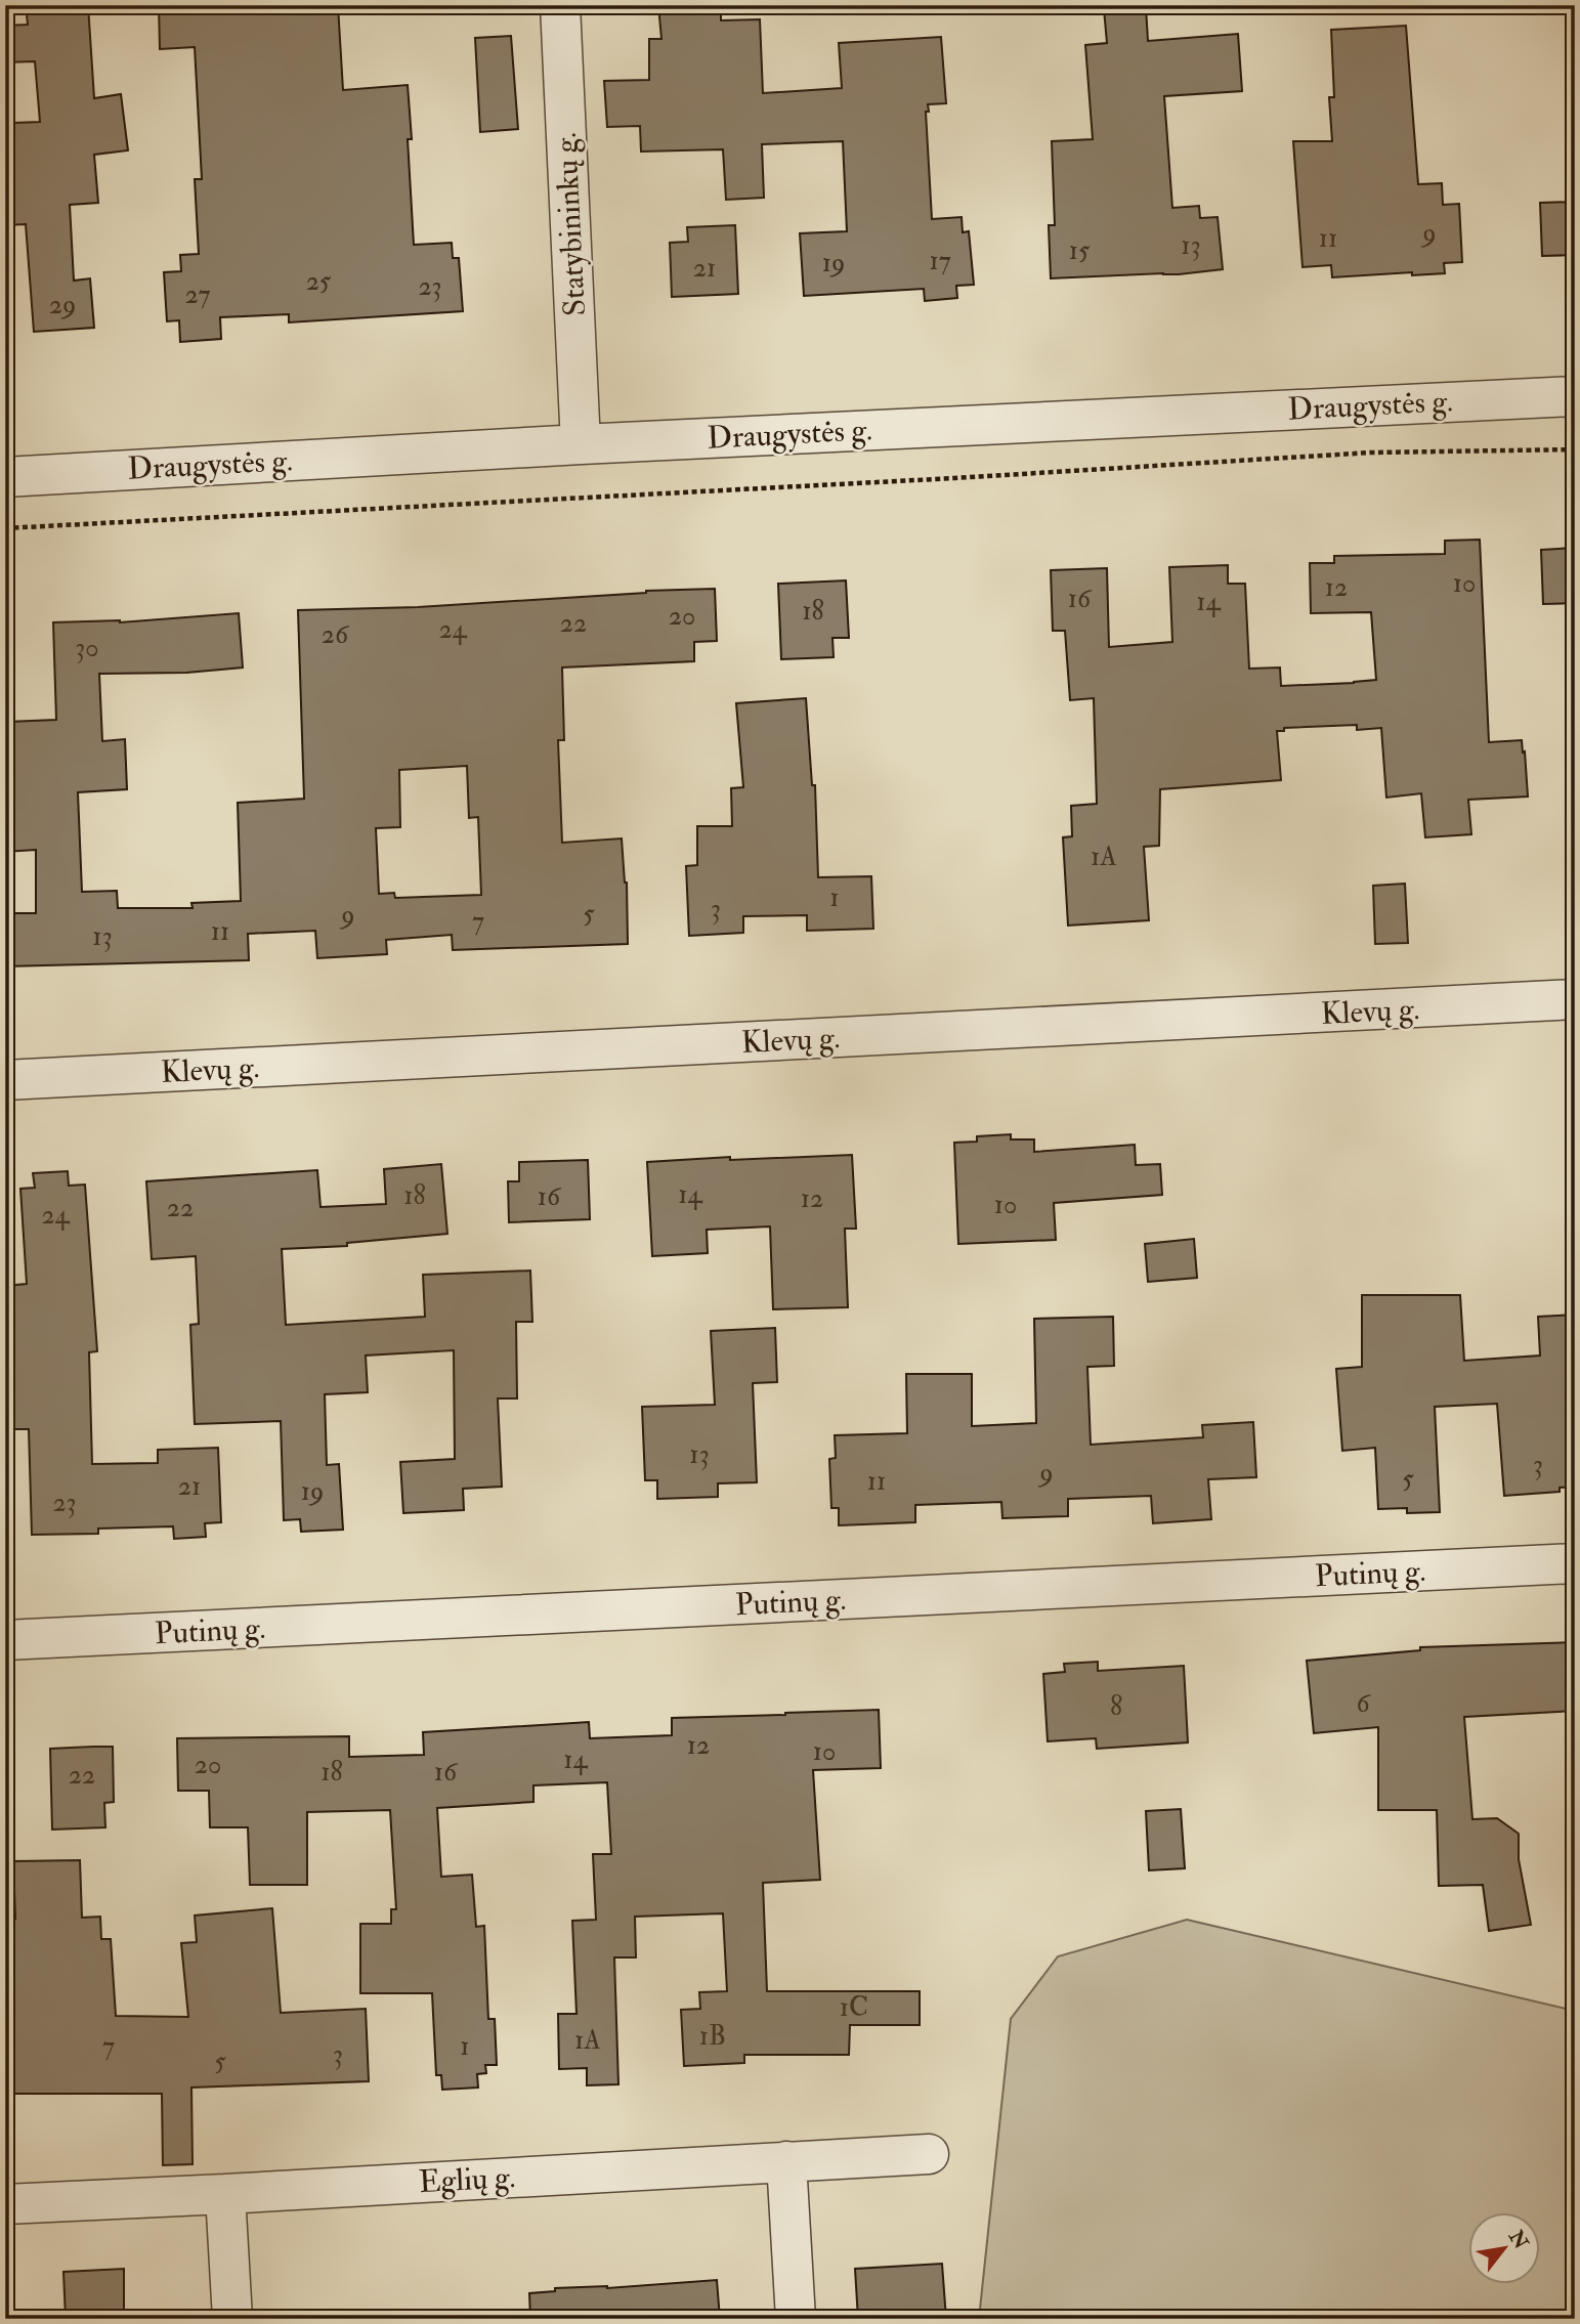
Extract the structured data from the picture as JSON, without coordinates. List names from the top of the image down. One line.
{"streets":{"street":["Statybininkų g.","Draugystės g.","Klevų g.","Putinų g.","Eglių g."]},"crossings":[["Statybininkų g.","Draugystės g."]],"house_numbers":["9","11","13","15","17","19","21","25","23","27","29","10","12","16","14","18","20","22","24","26","30","1A","1","3","5","9","7","11","13","14","18","16","12","10","22","24","13","3","9","5","11","21","19","23","6","8","12","10","14","20","18","16","22","1C","1B","1A","7","1","3","5"],"north":"top right"}
